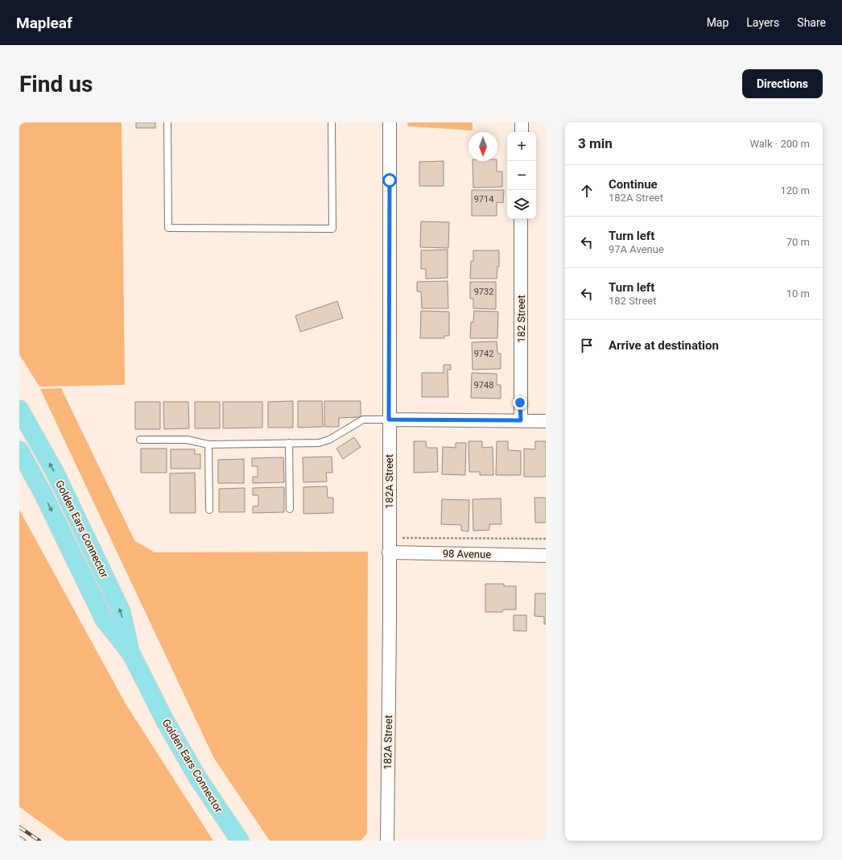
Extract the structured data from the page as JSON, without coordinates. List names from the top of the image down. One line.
{"streets":{"main road":["Golden Ears Connector"],"street":["182 Street","182A Street","98 Avenue"]},"crossings":[["182A Street","98 Avenue"]],"house_numbers":["9714","9732","9742","9748"],"north":"bottom","page":{"header":"Mapleaf","nav":["Map","Layers","Share"],"buttons":"Directions","title":"Find us","heading":["3 min","Walk · 200 m"],"map_buttons":["+","−"],"list":[["Continue","182A Street","120 m"],["Turn left","97A Avenue","70 m"],["Turn left","182 Street","10 m"],"Arrive at destination"]}}
